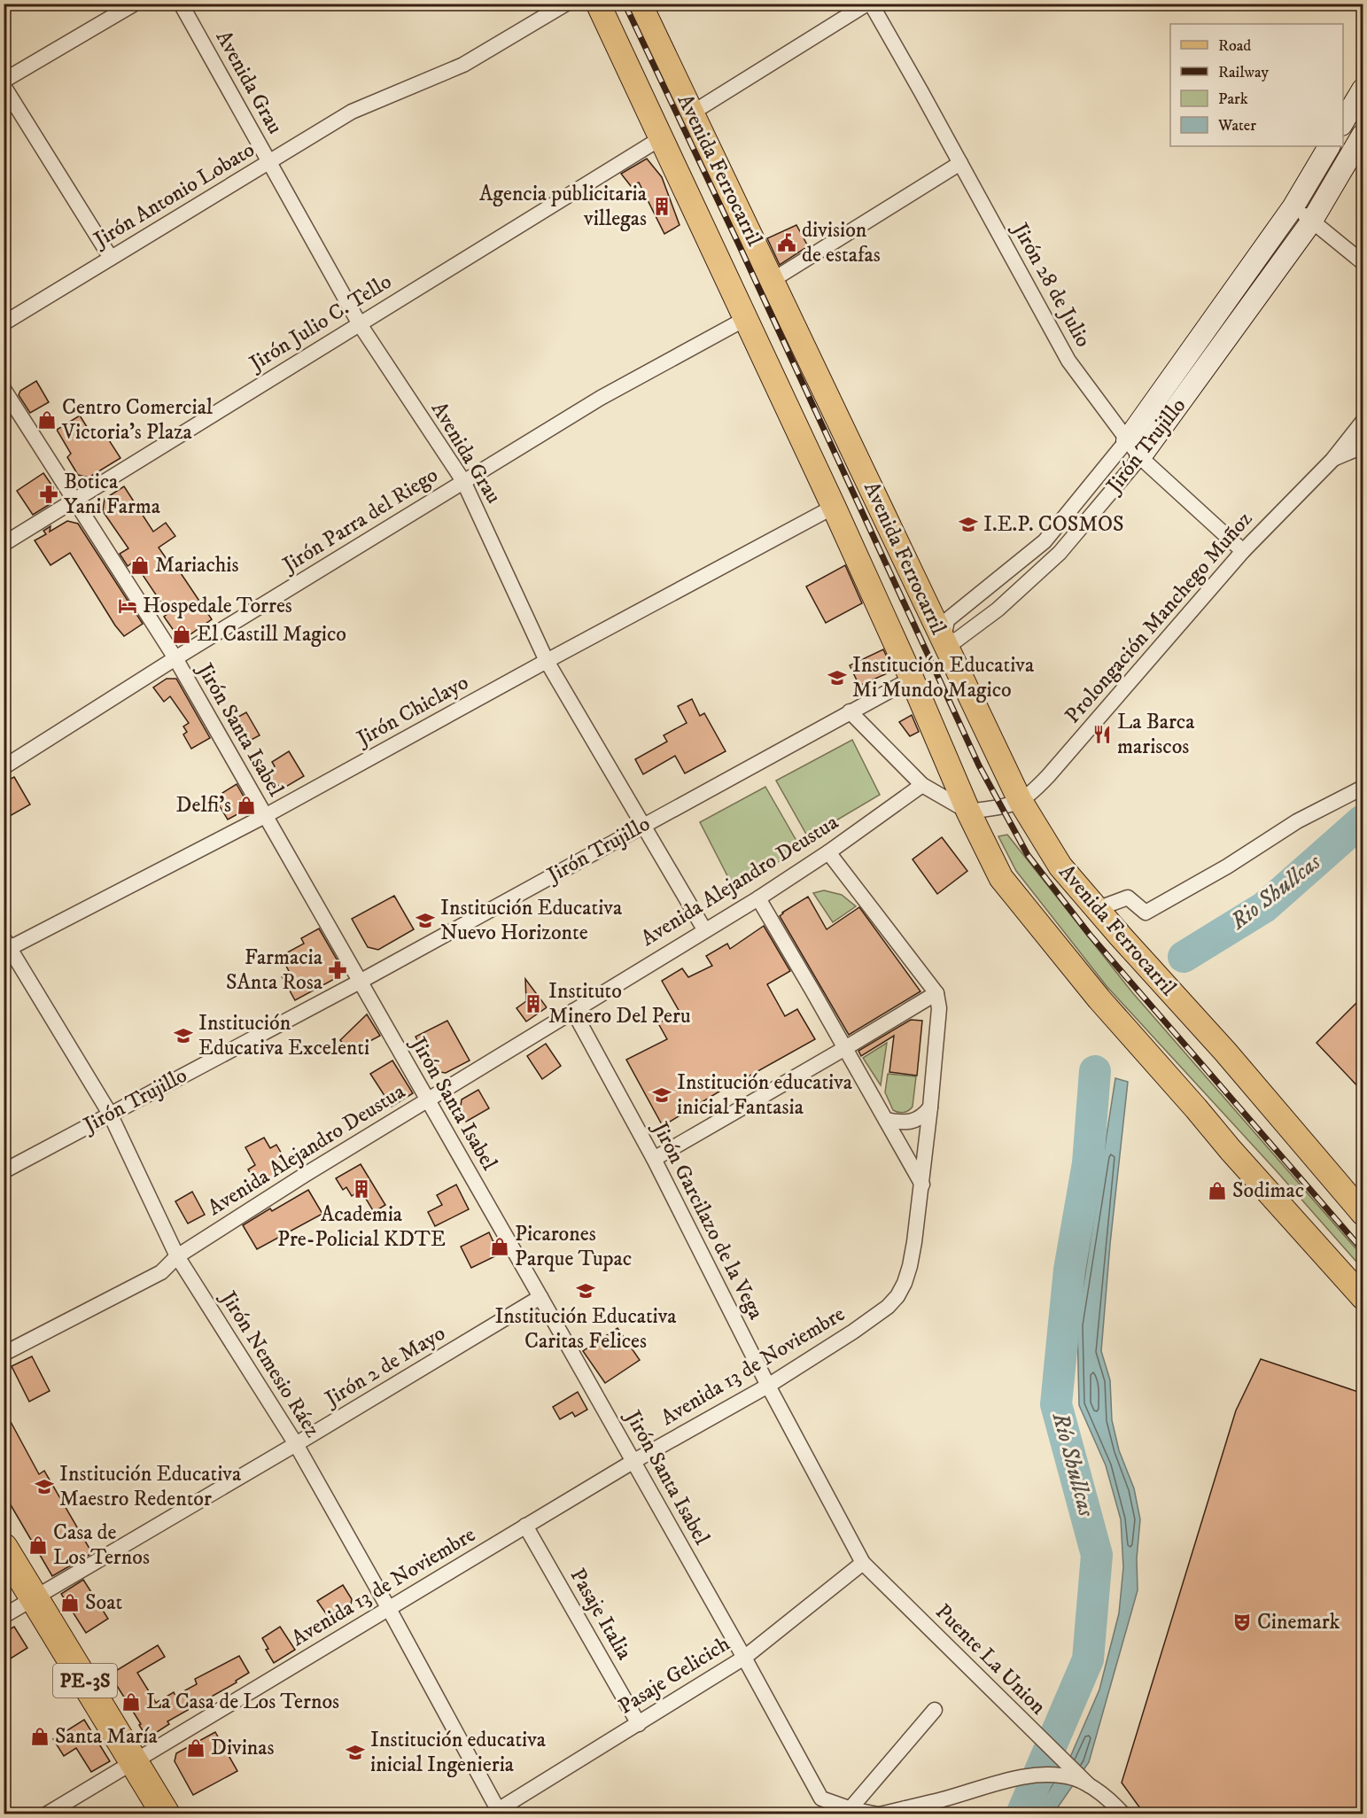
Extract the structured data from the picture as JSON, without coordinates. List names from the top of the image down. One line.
{"streets":{"highway":["PE-3S"],"main road":["Avenida Ferrocarril"],"street":["Avenida Grau","Jirón Antonio Lobato","Jirón 28 de Julio","Jirón Julio C. Tello","Jirón Trujillo","Jirón Parra del Riego","Prolongación Manchego Muñoz","Jirón Chiclayo","Jirón Santa Isabel","Avenida Alejandro Deustua","Jirón Garcilazo de la Vega","Jirón Nemesio Ráez","Jirón 2 de Mayo","Avenida 13 de Noviembre","Pasaje Italia","Puente La Union","Pasaje Gelicich"]},"crossings":[["Avenida Grau","Jirón Antonio Lobato"],["Avenida Grau","Jirón Julio C. Tello"],["Avenida Grau","Jirón Trujillo"],["Avenida Grau","Jirón Parra del Riego"],["Avenida Grau","Jirón Chiclayo"],["Avenida Grau","Avenida Alejandro Deustua"],["Avenida Ferrocarril","Jirón Julio C. Tello"],["Avenida Ferrocarril","Jirón Trujillo"],["Avenida Ferrocarril","Jirón Parra del Riego"],["Avenida Ferrocarril","Prolongación Manchego Muñoz"],["Avenida Ferrocarril","Jirón Chiclayo"],["Jirón 28 de Julio","Jirón Trujillo"],["Jirón 28 de Julio","Prolongación Manchego Muñoz"],["Jirón Julio C. Tello","Jirón Santa Isabel"],["Jirón Trujillo","Jirón Santa Isabel"],["Jirón Trujillo","Jirón Nemesio Ráez"],["Jirón Parra del Riego","Jirón Santa Isabel"],["Jirón Chiclayo","Jirón Santa Isabel"],["Jirón Chiclayo","Jirón Nemesio Ráez"],["Jirón Santa Isabel","Avenida Alejandro Deustua"],["Jirón Santa Isabel","Jirón 2 de Mayo"],["Jirón Santa Isabel","Avenida 13 de Noviembre"],["Jirón Santa Isabel","Puente La Union"],["Jirón Santa Isabel","Pasaje Gelicich"],["Avenida Alejandro Deustua","Jirón Garcilazo de la Vega"],["Avenida Alejandro Deustua","Jirón Nemesio Ráez"],["Jirón Garcilazo de la Vega","Avenida 13 de Noviembre"],["Jirón Garcilazo de la Vega","Puente La Union"],["Jirón Garcilazo de la Vega","Pasaje Gelicich"],["Jirón Nemesio Ráez","Jirón 2 de Mayo"],["Jirón Nemesio Ráez","Avenida 13 de Noviembre"],["Jirón Nemesio Ráez","Pasaje Gelicich"],["Jirón 2 de Mayo","PE-3S"],["Avenida 13 de Noviembre","Pasaje Italia"],["Avenida 13 de Noviembre","PE-3S"],["Pasaje Italia","Pasaje Gelicich"],["Puente La Union","Pasaje Gelicich"]],"water":["Rio Shullcas","Río Shullcas"],"places":{"building":["Agencia publicitaria villegas","Instituto Minero Del Peru","Academia Pre-Policial KDTE"],"public building":["division de estafas"],"shop":["Centro Comercial Victoria's Plaza","Mariachis","El Castill Magico","Delfi's","Sodimac","Picarones Parque Tupac","Casa de Los Ternos","Soat","La Casa de Los Ternos","Santa María","Divinas"],"pharmacy":["Botica Yani Farma","Farmacia SAnta Rosa"],"school or university":["I.E.P. COSMOS","Institución Educativa Mi Mundo Magico","Institución Educativa Nuevo Horizonte","Institución Educativa Excelenti","Institución educativa inicial Fantasia","Institución Educativa Caritas Felices","Institución Educativa Maestro Redentor","Institución educativa inicial Ingenieria"],"hotel":["Hospedale Torres"],"restaurant":["La Barca mariscos"],"theatre":["Cinemark"]},"legend":["Road","Railway","Park","Water"]}
